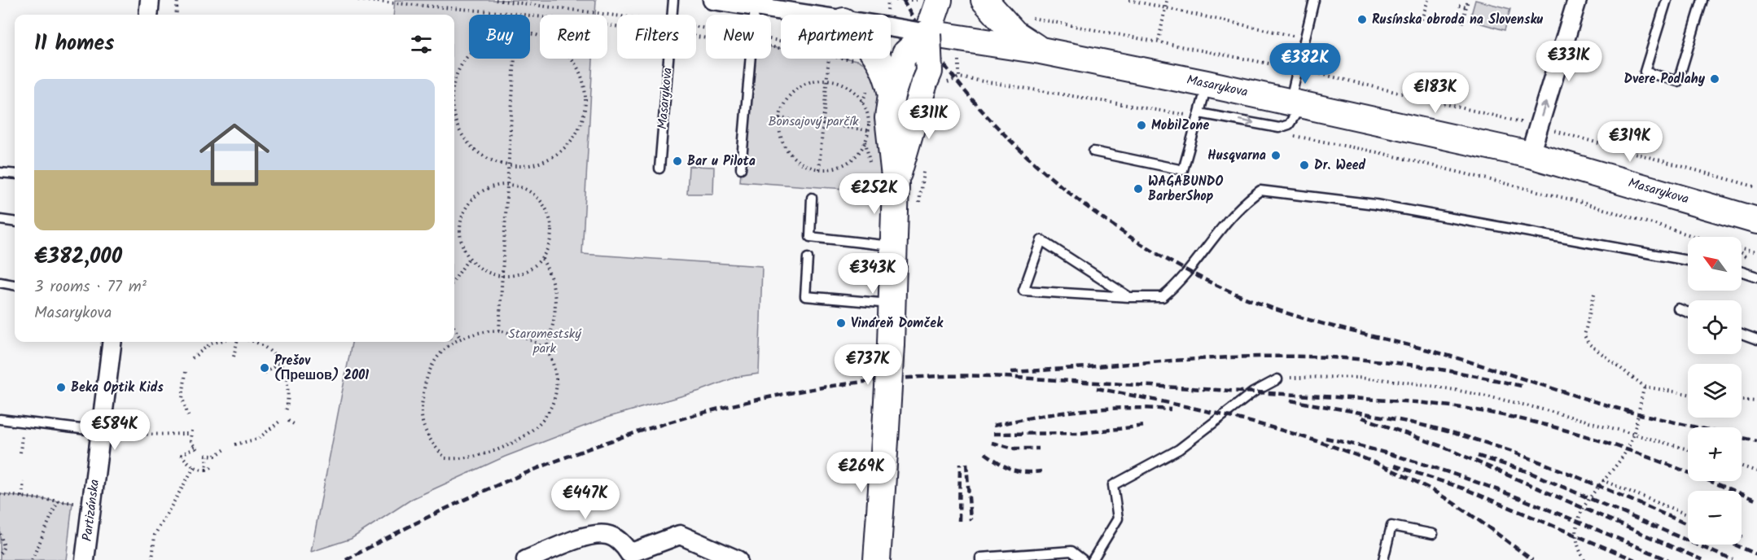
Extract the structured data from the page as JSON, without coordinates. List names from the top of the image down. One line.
{"streets":{"street":["Masarykova","Partizánska"]},"parks":["Bonsajový parčík","Staromestský park"],"places":["Rusínska obroda na Slovensku","Dvere Podlahy","MobilZone","Husqvarna","Bar u Pilota","Dr. Weed","WAGABUNDO BarberShop","Vináreň Domček","Prešov (Прешов) 2001","Beka Optik Kids"],"north":"top left","page":{"chip":["Buy","Rent","Filters","New","Apartment"],"heading":"11 homes","price":["€331K","€382K","€183K","€311K","€319K","€252K","€343K","€737K","€584K","€269K","€447K"],"list":[{"name":"€382,000","note":"3 rooms · 77 m² · Masarykova"}],"map_buttons":["+","−"]}}
